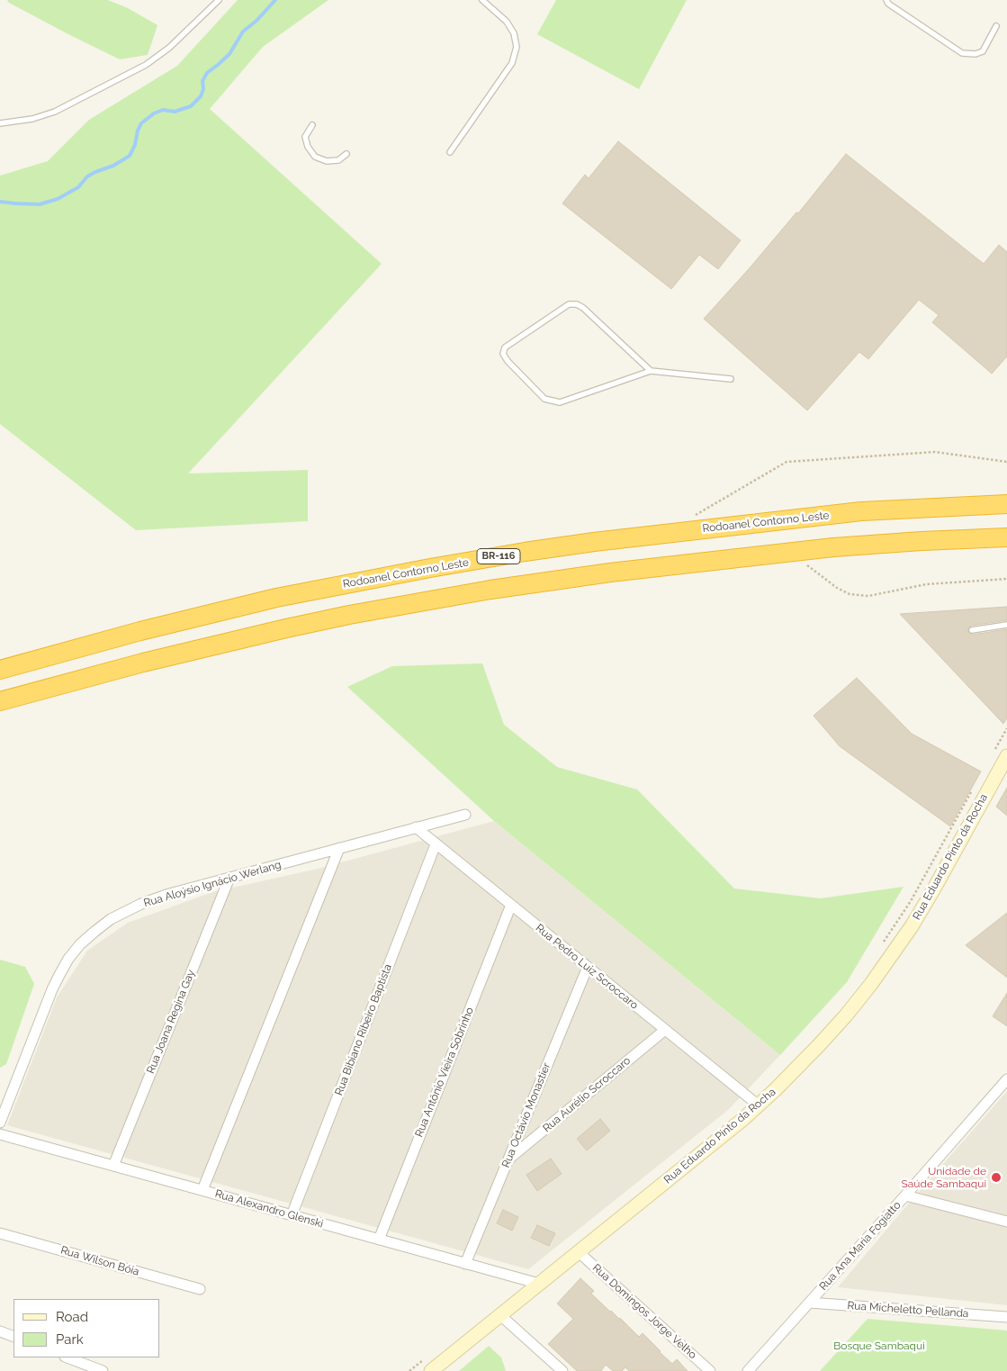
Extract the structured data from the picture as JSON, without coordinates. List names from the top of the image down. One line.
{"streets":{"highway":["Rodoanel Contorno Leste","BR-116"],"main road":["Rua Eduardo Pinto da Rocha"],"street":["Rua Aloýsio Ignácio Werlang","Rua Pedro Luiz Scroccaro","Rua Joana Regina Gay","Rua Bibiano Ribeiro Baptista","Rua Antônio Vieira Sobrinho","Rua Aurélio Scroccaro","Rua Octávio Monastier","Rua Alexandro Glenski","Rua Ana Maria Fogiatto","Rua Wilson Bóia","Rua Micheletto Pellanda","Rua Domingos Jorge Velho"]},"crossings":[["Rua Eduardo Pinto da Rocha","Rua Pedro Luiz Scroccaro"],["Rua Eduardo Pinto da Rocha","Rua Alexandro Glenski"],["Rua Eduardo Pinto da Rocha","Rua Domingos Jorge Velho"],["Rua Aloýsio Ignácio Werlang","Rua Pedro Luiz Scroccaro"],["Rua Aloýsio Ignácio Werlang","Rua Joana Regina Gay"],["Rua Pedro Luiz Scroccaro","Rua Bibiano Ribeiro Baptista"],["Rua Pedro Luiz Scroccaro","Rua Antônio Vieira Sobrinho"],["Rua Pedro Luiz Scroccaro","Rua Aurélio Scroccaro"],["Rua Pedro Luiz Scroccaro","Rua Octávio Monastier"],["Rua Joana Regina Gay","Rua Alexandro Glenski"],["Rua Bibiano Ribeiro Baptista","Rua Alexandro Glenski"],["Rua Antônio Vieira Sobrinho","Rua Alexandro Glenski"],["Rua Aurélio Scroccaro","Rua Octávio Monastier"],["Rua Octávio Monastier","Rua Alexandro Glenski"],["Rua Ana Maria Fogiatto","Rua Micheletto Pellanda"]],"parks":["Bosque Sambaqui"],"places":["Unidade de Saúde Sambaqui"],"legend":["Road","Park"]}
